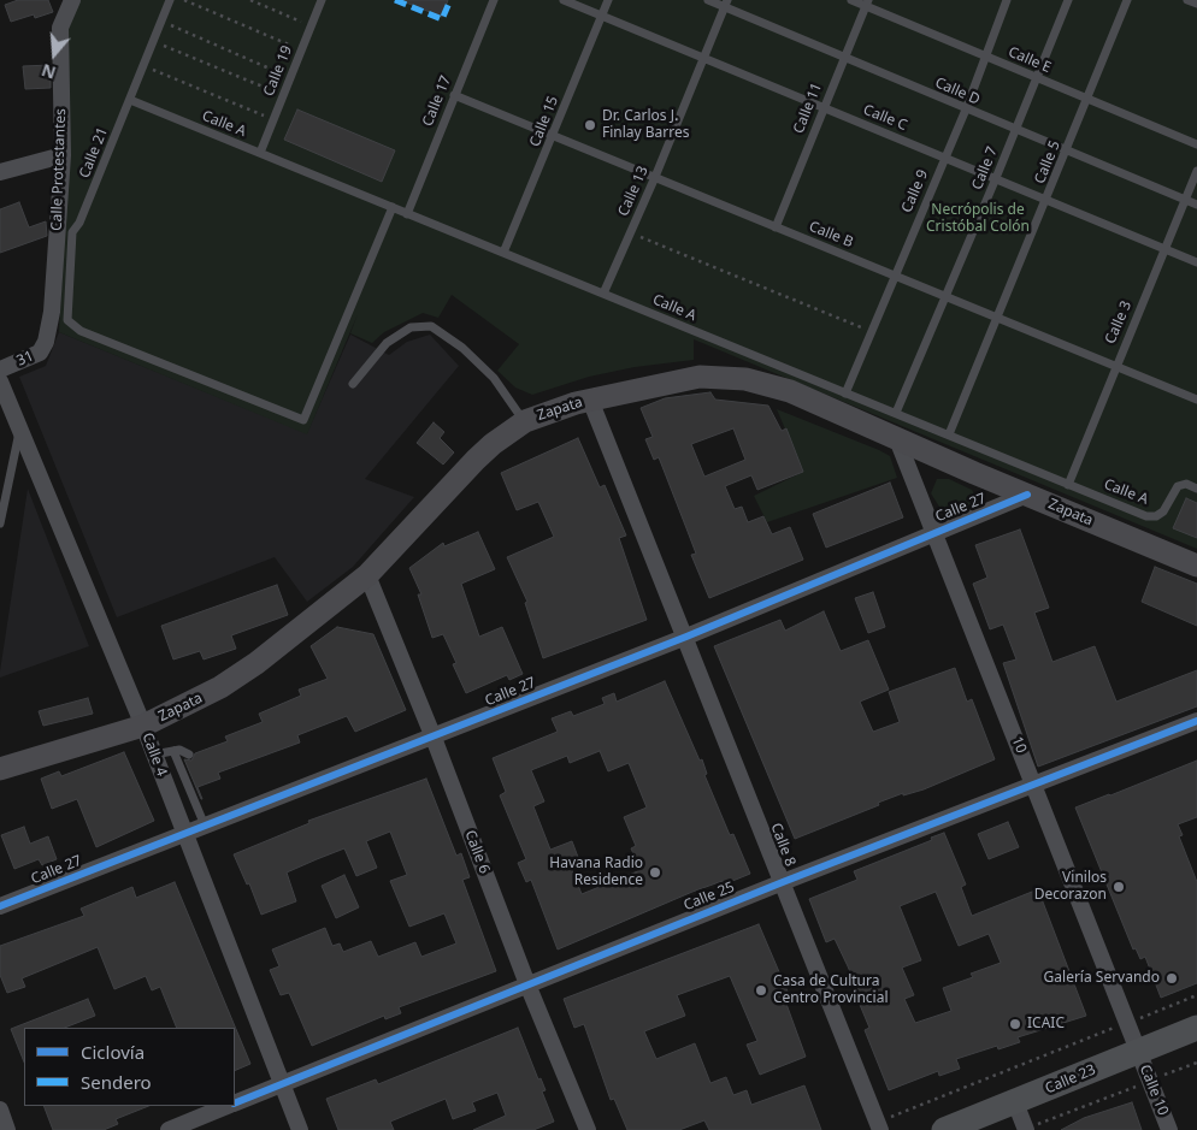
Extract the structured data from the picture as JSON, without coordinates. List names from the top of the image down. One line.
{"streets":{"main road":["Zapata","Calle 23"],"street":["Calle Protestantes","31","Calle 27","10","Calle 4","Calle 8","Calle 6","Calle 25","Calle 10"],"lane":["Calle E","Calle 19","Calle D","Calle 17","Calle 11","Calle C","Calle 15","Calle A","Calle 21","Calle 5","Calle 7","Calle 13","Calle 9","Calle B","Calle 3"]},"crossings":[["Calle E","Calle 11"],["Calle E","Calle 5"],["Calle E","Calle 7"],["Calle E","Calle 9"],["Calle 19","Calle A"],["Calle D","Calle 11"],["Calle D","Calle 5"],["Calle D","Calle 7"],["Calle D","Calle 13"],["Calle D","Calle 9"],["Calle D","Calle 3"],["Calle 17","Calle A"],["Calle 17","Calle B"],["Calle 11","Calle C"],["Calle 11","Calle B"],["Calle C","Calle 15"],["Calle C","Calle 5"],["Calle C","Calle 7"],["Calle C","Calle 13"],["Calle C","Calle 9"],["Calle C","Calle 3"],["Calle 15","Calle A"],["Calle 15","Calle B"],["Calle A","Calle 21"],["Calle A","Calle 5"],["Calle A","Calle 7"],["Calle A","Calle 13"],["Calle A","Calle 9"],["Calle A","Calle 3"],["Calle 5","Calle B"],["Calle 7","Calle B"],["Calle Protestantes","31"],["Calle 13","Calle B"],["Calle 9","Calle B"],["Calle B","Calle 3"],["Zapata","Calle 27"],["Zapata","10"],["Zapata","Calle 4"],["Zapata","Calle 8"],["Zapata","Calle 6"],["Calle 27","10"],["Calle 27","Calle 4"],["Calle 27","Calle 8"],["Calle 27","Calle 6"],["10","Calle 25"],["10","Calle 23"],["10","Calle 10"],["Calle 4","Calle 25"],["Calle 8","Calle 25"],["Calle 6","Calle 25"],["Calle 23","Calle 10"]],"parks":["Necrópolis de Cristóbal Colón"],"places":["Dr. Carlos J. Finlay Barres","Havana Radio Residence","Vinilos Decorazon","Galería Servando","Casa de Cultura Centro Provincial","ICAIC"],"legend":["Ciclovía","Sendero"],"north":"bottom"}
